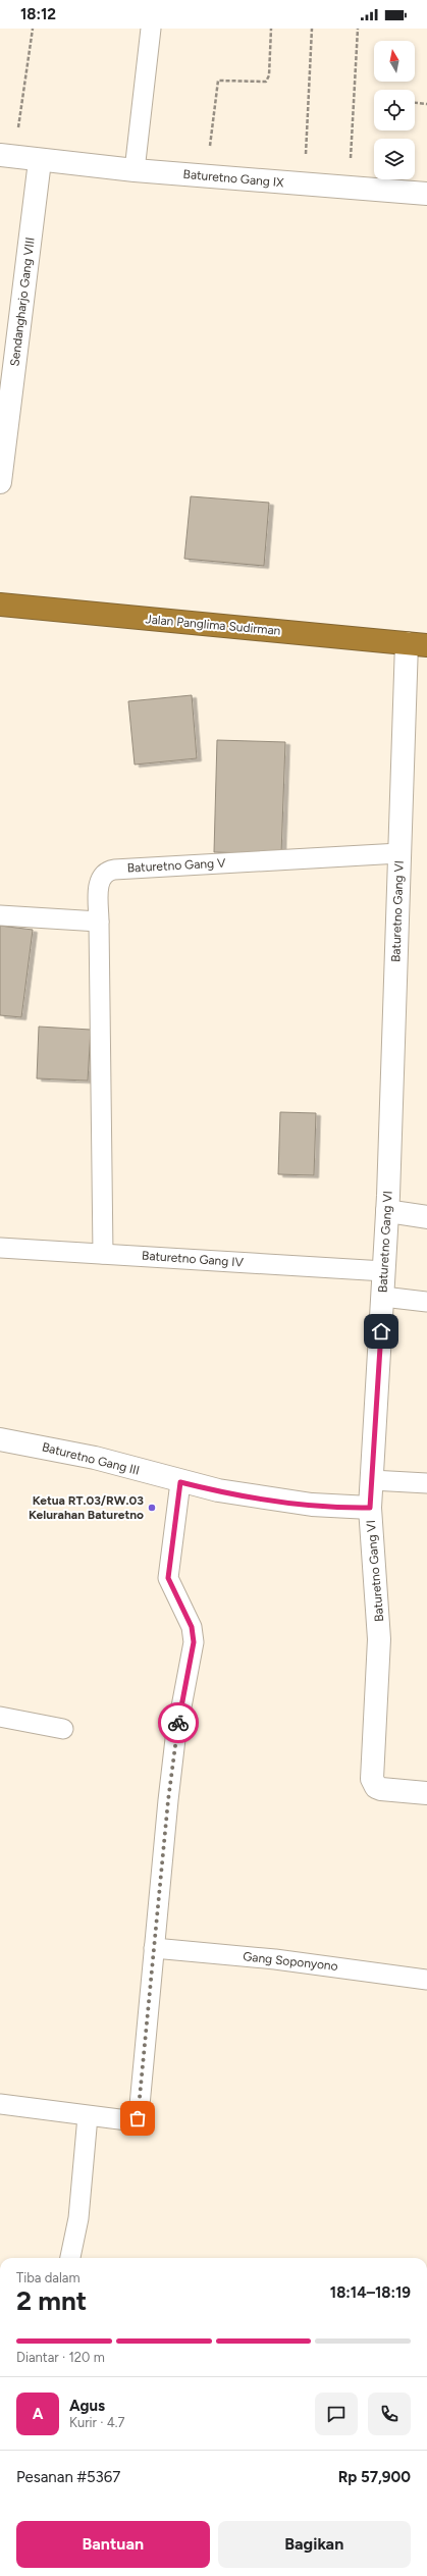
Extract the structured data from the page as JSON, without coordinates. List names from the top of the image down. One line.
{"streets":{"highway":["Jalan Panglima Sudirman"],"street":["Baturetno Gang IX","Sendangharjo Gang VIII","Baturetno Gang VI","Baturetno Gang III"],"lane":["Baturetno Gang V","Baturetno Gang IV","Gang Soponyono"]},"crossings":[["Baturetno Gang IX","Sendangharjo Gang VIII"],["Jalan Panglima Sudirman","Baturetno Gang VI"],["Baturetno Gang V","Baturetno Gang VI"],["Baturetno Gang V","Baturetno Gang IV"],["Baturetno Gang VI","Baturetno Gang IV"],["Baturetno Gang VI","Baturetno Gang III"]],"places":["Ketua RT.03/RW.03 Kelurahan Baturetno"],"north":"top","page":{"status":"18:12","heading":["2 mnt","Tiba dalam","18:14–18:19"],"panel":["Agus","Kurir · 4.7","Pesanan #5367","Rp 57,900"],"bar":"Diantar · 120 m","round":"A","buttons":["Bantuan","Bagikan"]}}
